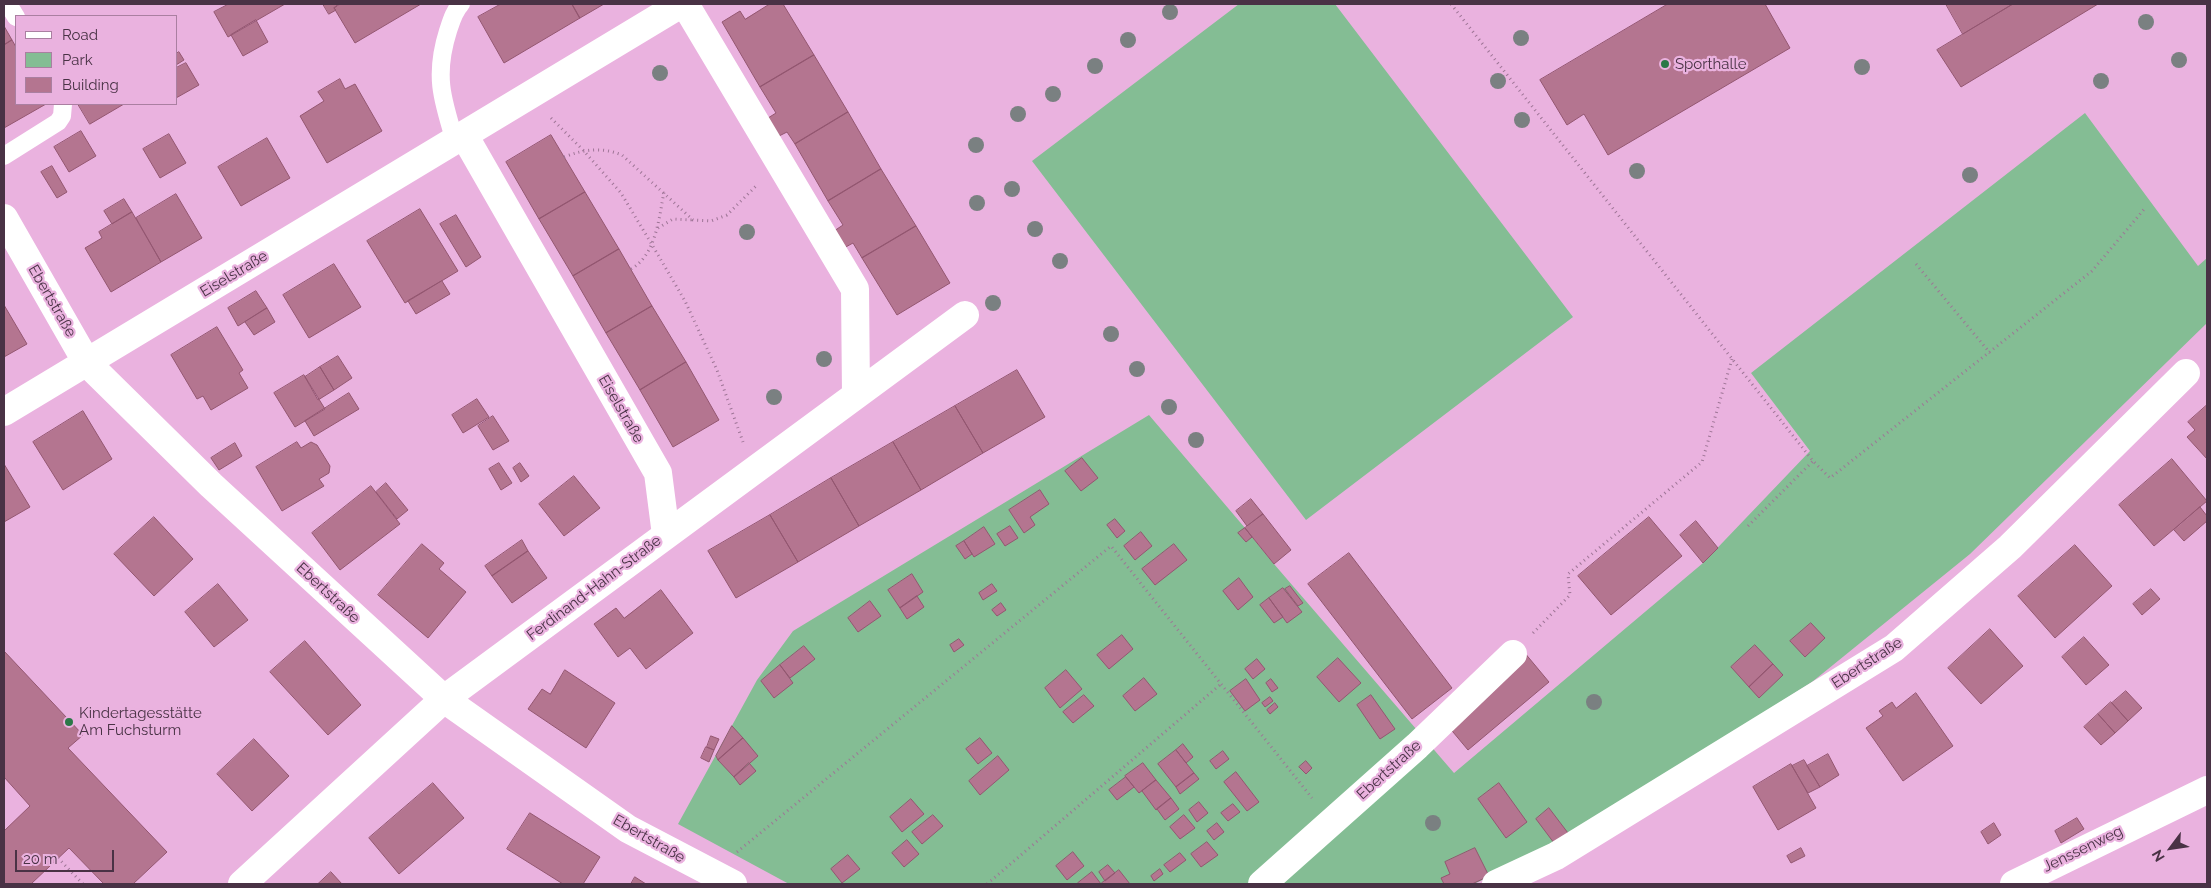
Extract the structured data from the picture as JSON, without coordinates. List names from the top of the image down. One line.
{"streets":{"street":["Eiselstraße","Ebertstraße","Ferdinand-Hahn-Straße","Jenssenweg"]},"crossings":[["Eiselstraße","Ebertstraße"],["Eiselstraße","Ferdinand-Hahn-Straße"],["Ebertstraße","Ferdinand-Hahn-Straße"]],"places":["Sporthalle","Kindertagesstätte Am Fuchsturm"],"legend":["Road","Park","Building"],"scale_bar":"20 m","north":"bottom left"}
